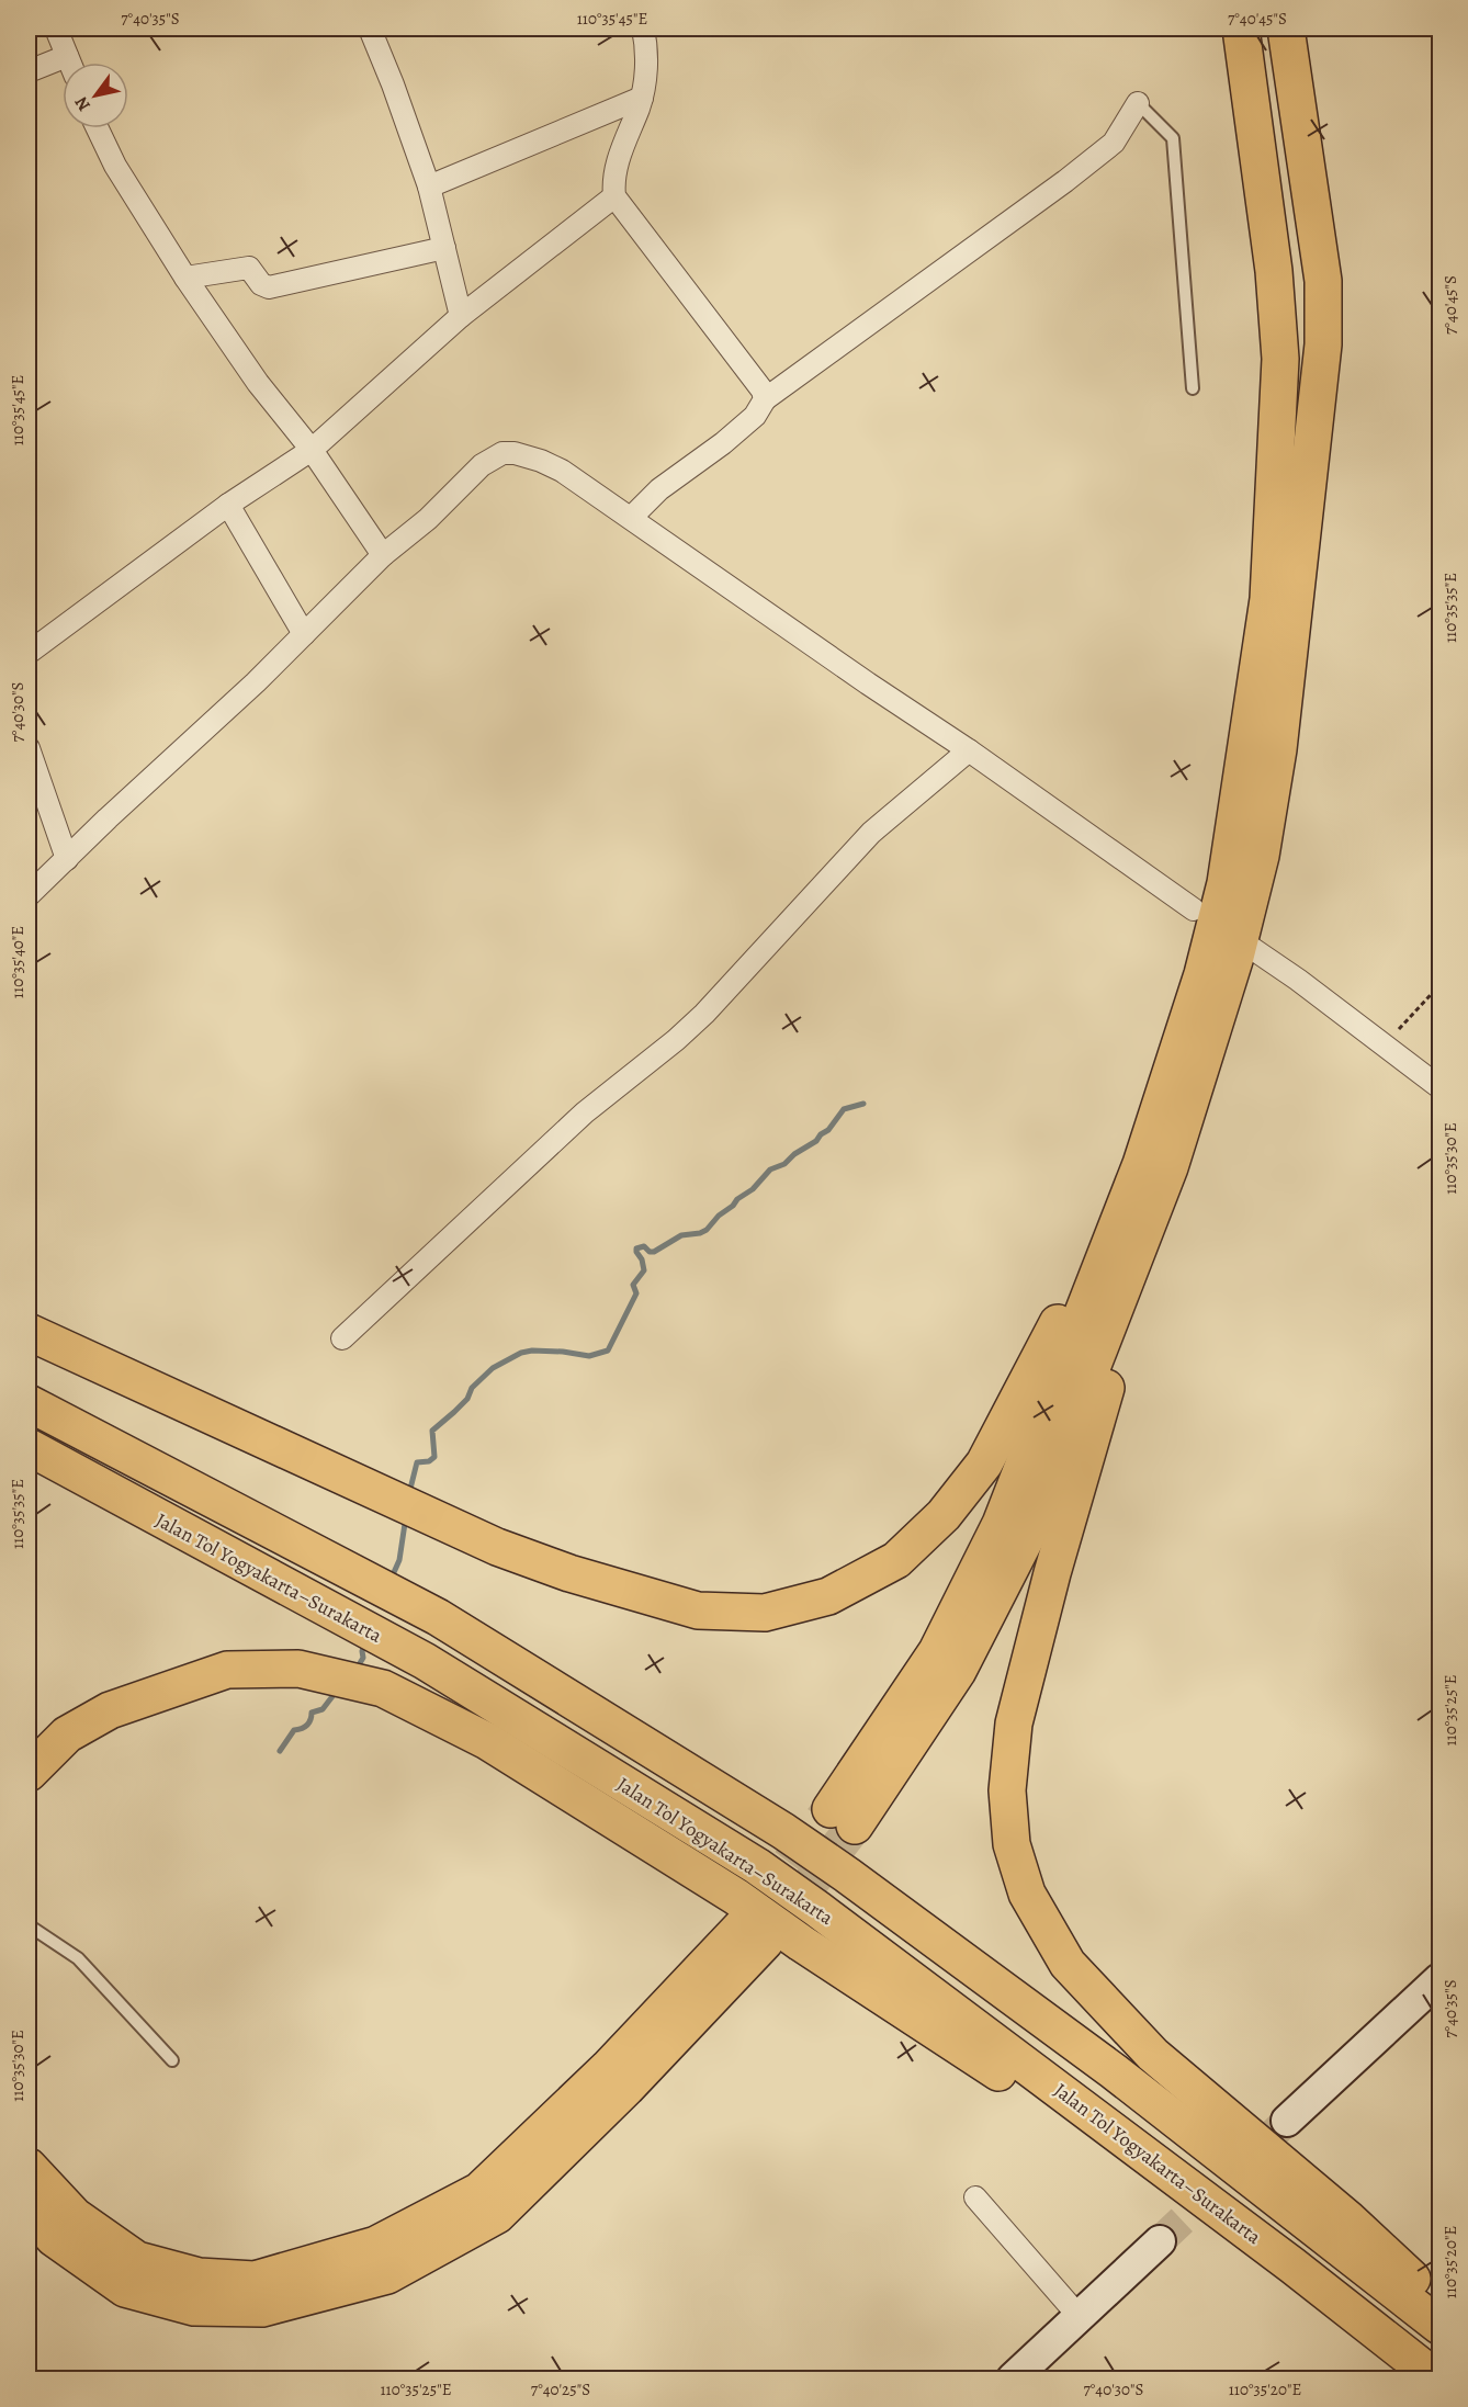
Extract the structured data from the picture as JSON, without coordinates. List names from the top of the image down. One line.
{"streets":{"highway":["Jalan Tol Yogyakarta–Surakarta"]},"north":"bottom left","coordinates":["7°40'35\"S","110°35'45\"E","7°40'45\"S","110°35'35\"E","7°40'30\"S","110°35'40\"E","110°35'30\"E","110°35'25\"E","110°35'20\"E","7°40'25\"S"]}
